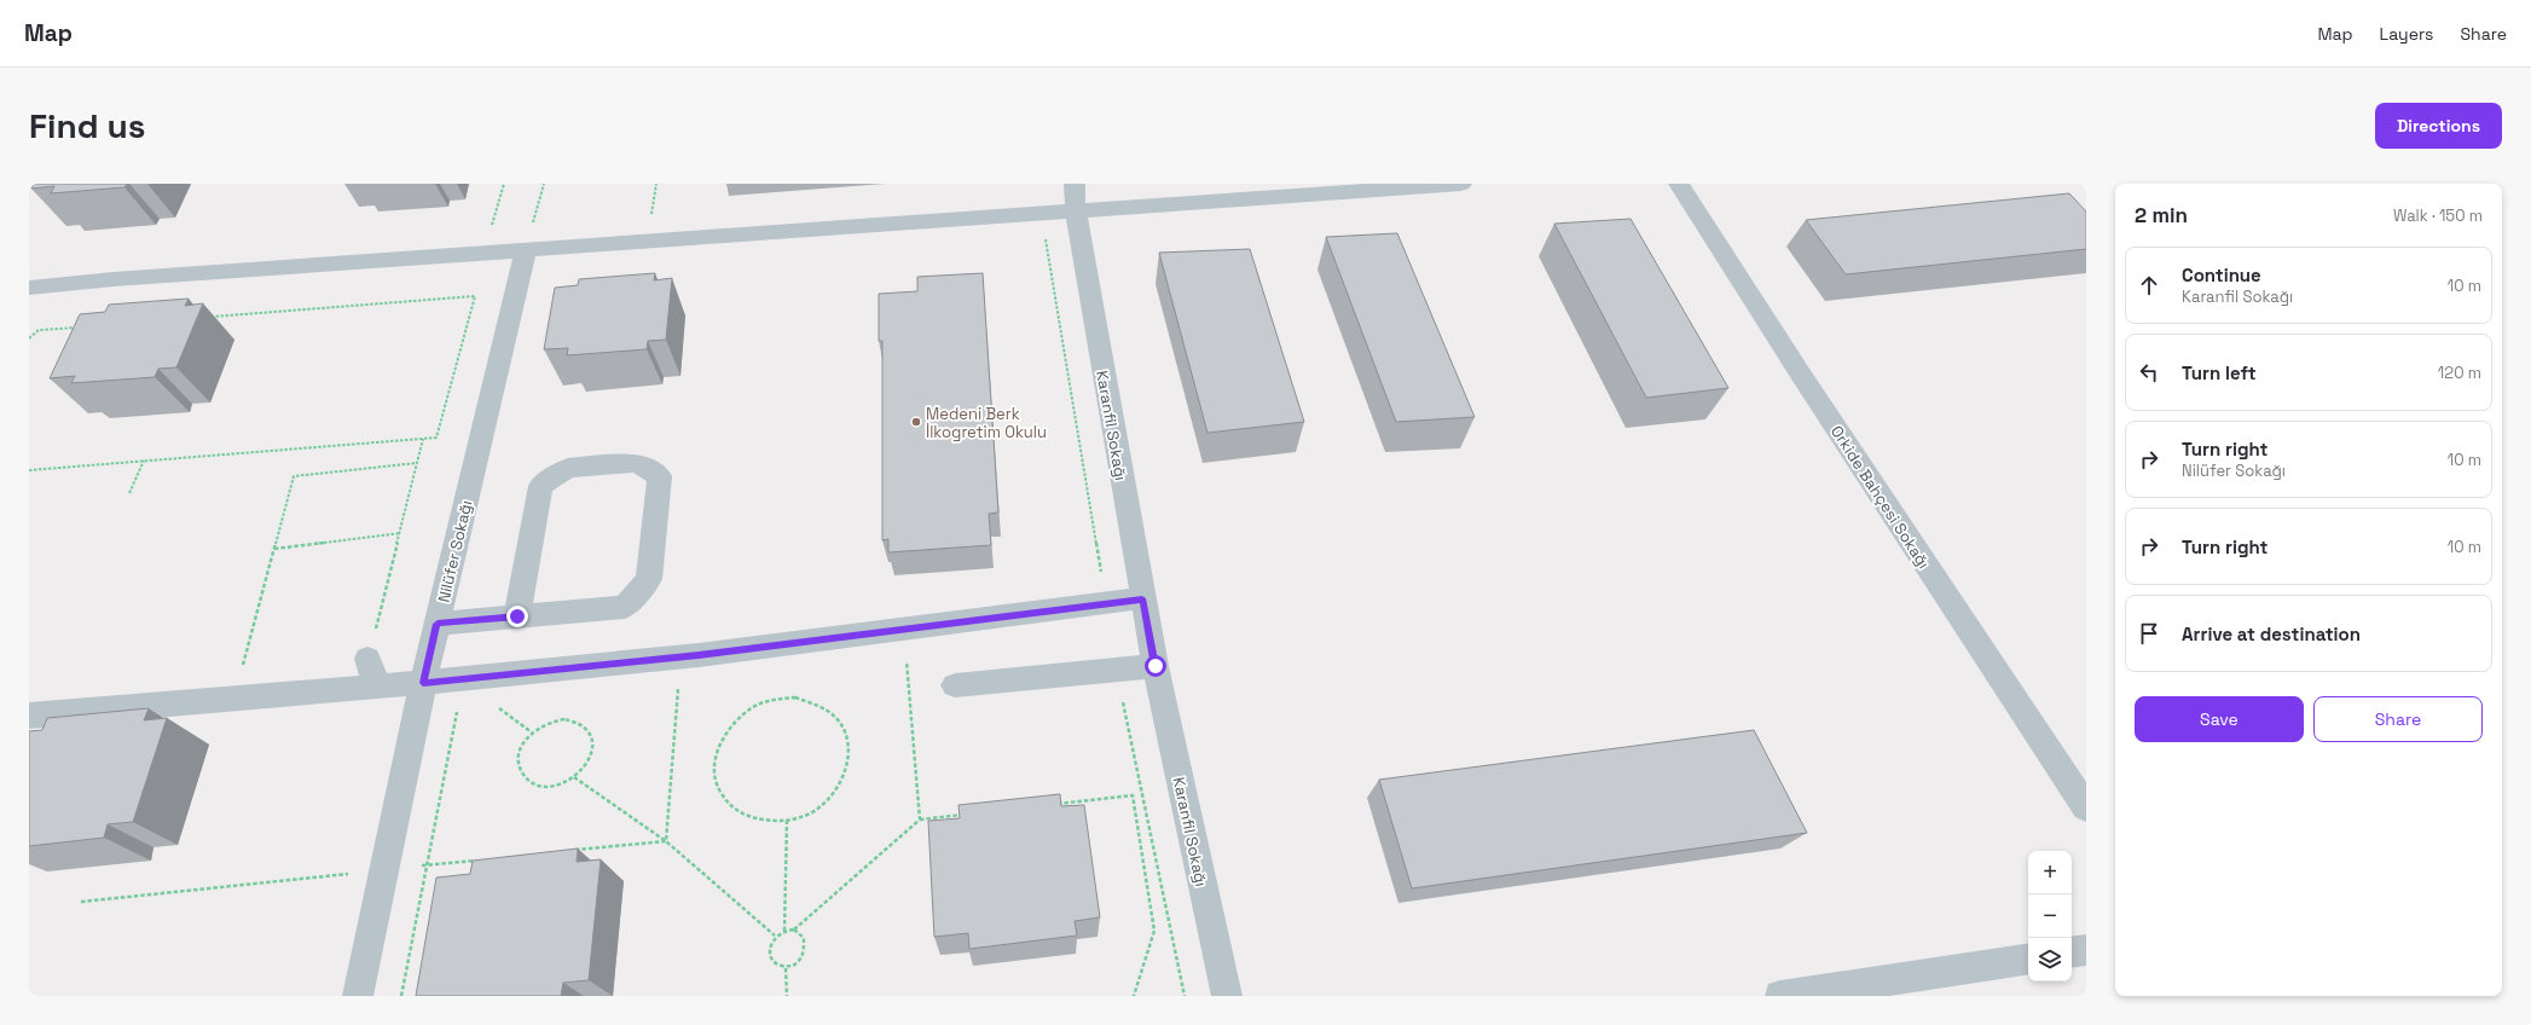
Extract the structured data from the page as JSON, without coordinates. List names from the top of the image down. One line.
{"streets":{"street":["Karanfil Sokağı","Orkide Bahçesi Sokağı","Nilüfer Sokağı"]},"places":["Medeni Berk İlkogretim Okulu"],"page":{"header":"Map","nav":["Map","Layers","Share"],"buttons":["Directions",["Save","Share"]],"title":"Find us","heading":["2 min","Walk · 150 m"],"list":[["Continue","Karanfil Sokağı","10 m"],["Turn left","120 m"],["Turn right","Nilüfer Sokağı","10 m"],["Turn right","10 m"],"Arrive at destination"],"map_buttons":["+","−"]}}
